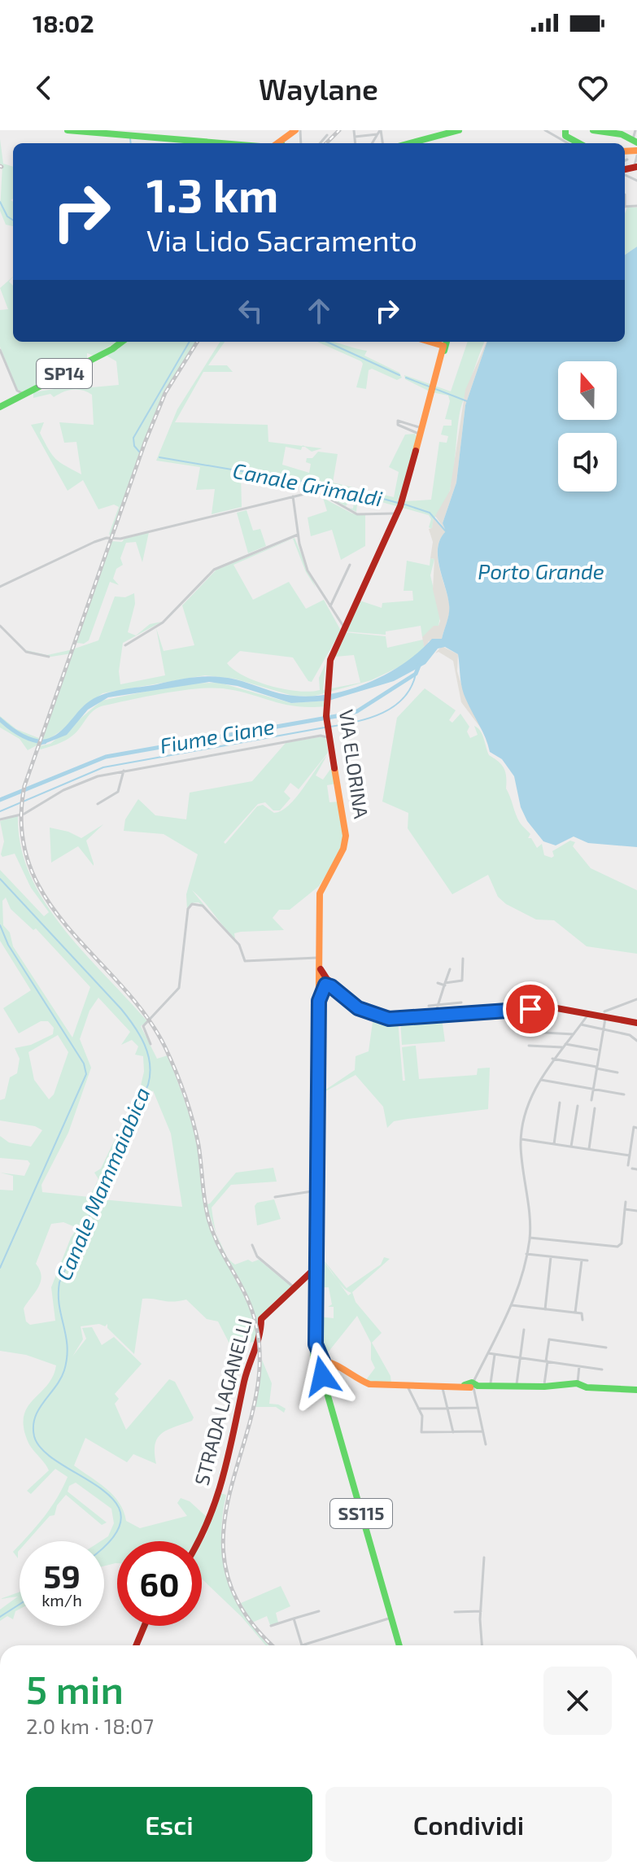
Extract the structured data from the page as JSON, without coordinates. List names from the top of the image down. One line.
{"streets":{"main road":["SP14","VIA ELORINA","STRADA LAGANELLI","SS115"]},"water":["Canale Grimaldi","Porto Grande","Fiume Ciane","Canale Mammaiabica"],"north":"top","page":{"status":"18:02","header":"Waylane","turn":["1.3 km","Via Lido Sacramento"],"speed":"59 km/h","limit":"60","heading":["5 min","2.0 km · 18:07"],"buttons":["Esci","Condividi"]}}
